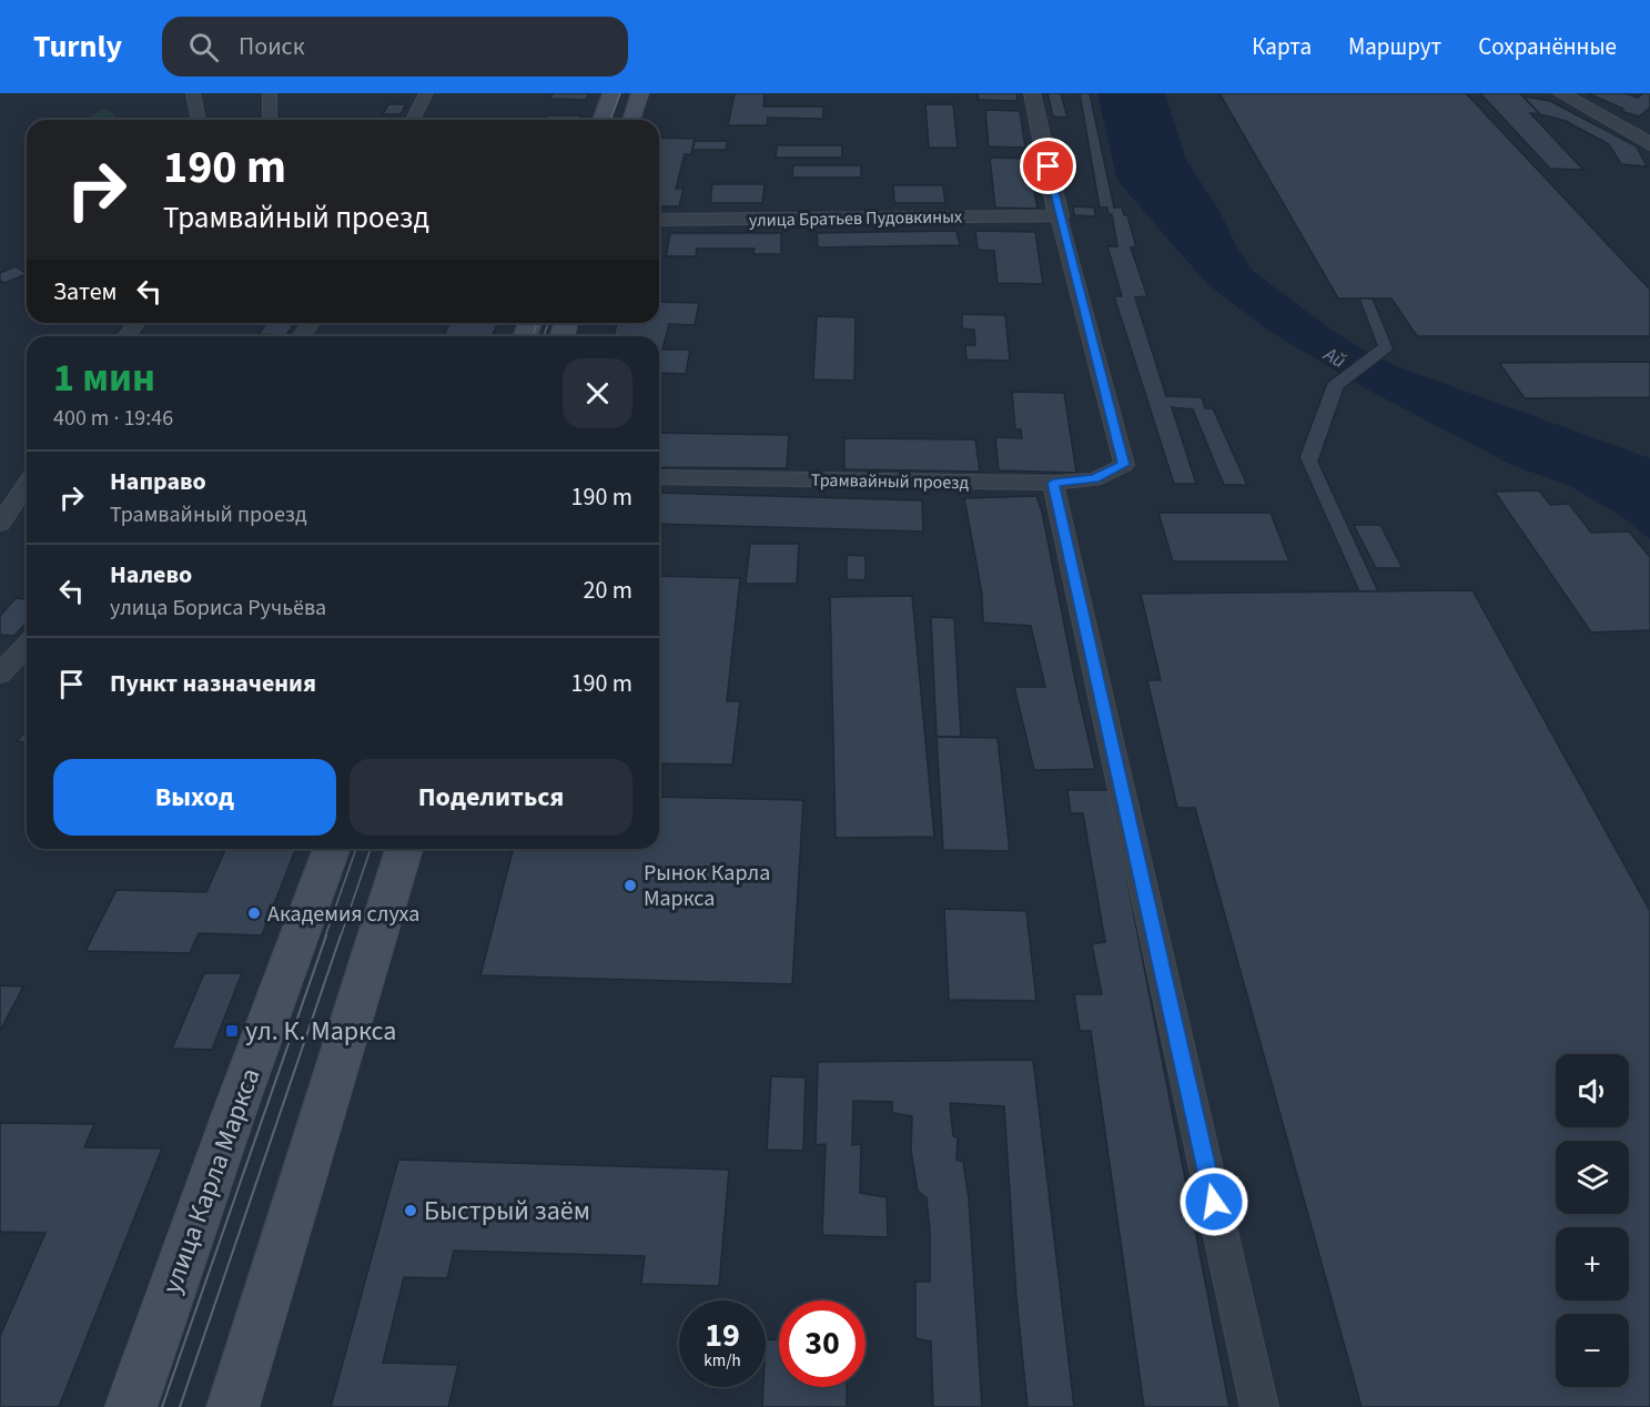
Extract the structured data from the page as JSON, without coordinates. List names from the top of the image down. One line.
{"streets":{"main road":["улица Карла Маркса"],"street":["улица Братьев Пудовкиных","Трамвайный проезд"]},"crossings":[["улица Братьев Пудовкиных","Трамвайный проезд"]],"water":["Ай"],"places":{"other":["Рынок Карла Маркса","Академия слуха","Быстрый заём"],"transit":["ул. К. Маркса"]},"page":{"header":"Turnly","search":"Поиск","nav":["Карта","Маршрут","Сохранённые"],"turn":["190 m","Трамвайный проезд"],"then":"Затем","heading":["1 мин","400 m · 19:46"],"list":[{"name":"Направо","note":"Трамвайный проезд","value":"190 m"},{"name":"Налево","note":"улица Бориса Ручьёва","value":"20 m"},{"name":"Пункт назначения","value":"190 m"}],"buttons":["Выход","Поделиться"],"map_buttons":["+","−"],"speed":"19 km/h","limit":"30"}}
